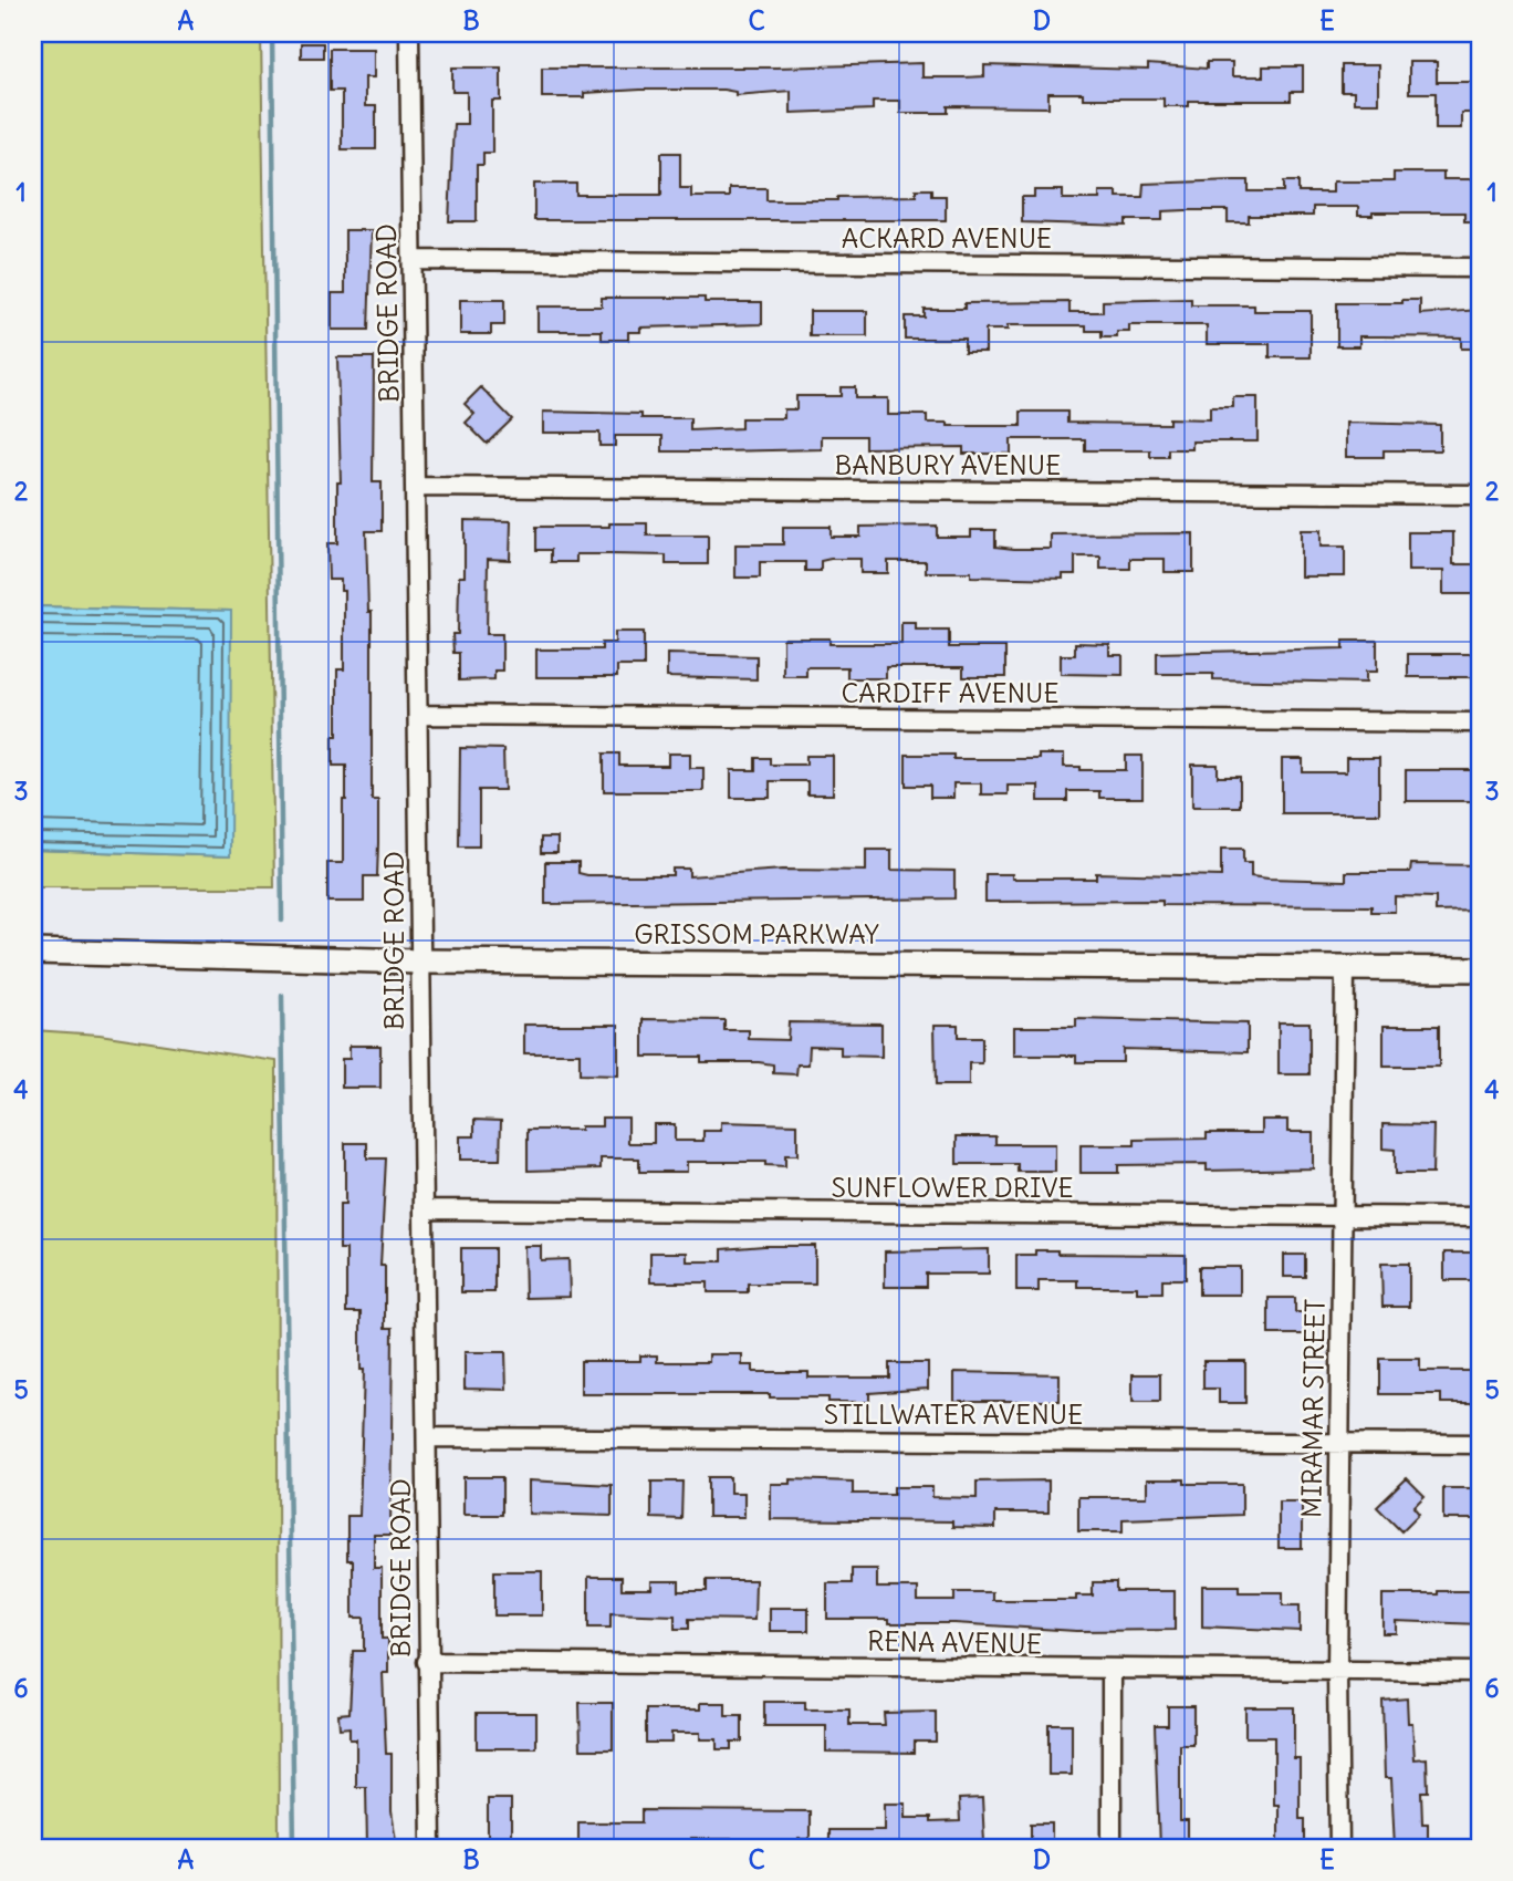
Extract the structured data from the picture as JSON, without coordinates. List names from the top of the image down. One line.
{"streets":{"main road":["GRISSOM PARKWAY"],"street":["ACKARD AVENUE","BRIDGE ROAD","BANBURY AVENUE","CARDIFF AVENUE","SUNFLOWER DRIVE","MIRAMAR STREET","STILLWATER AVENUE","RENA AVENUE"]},"crossings":[["ACKARD AVENUE","BRIDGE ROAD"],["BRIDGE ROAD","BANBURY AVENUE"],["BRIDGE ROAD","CARDIFF AVENUE"],["BRIDGE ROAD","GRISSOM PARKWAY"],["BRIDGE ROAD","SUNFLOWER DRIVE"],["BRIDGE ROAD","STILLWATER AVENUE"],["BRIDGE ROAD","RENA AVENUE"],["GRISSOM PARKWAY","MIRAMAR STREET"],["SUNFLOWER DRIVE","MIRAMAR STREET"],["MIRAMAR STREET","STILLWATER AVENUE"],["MIRAMAR STREET","RENA AVENUE"]],"grid":{"columns":["A","B","C","D","E"],"rows":["1","2","3","4","5","6"]}}
